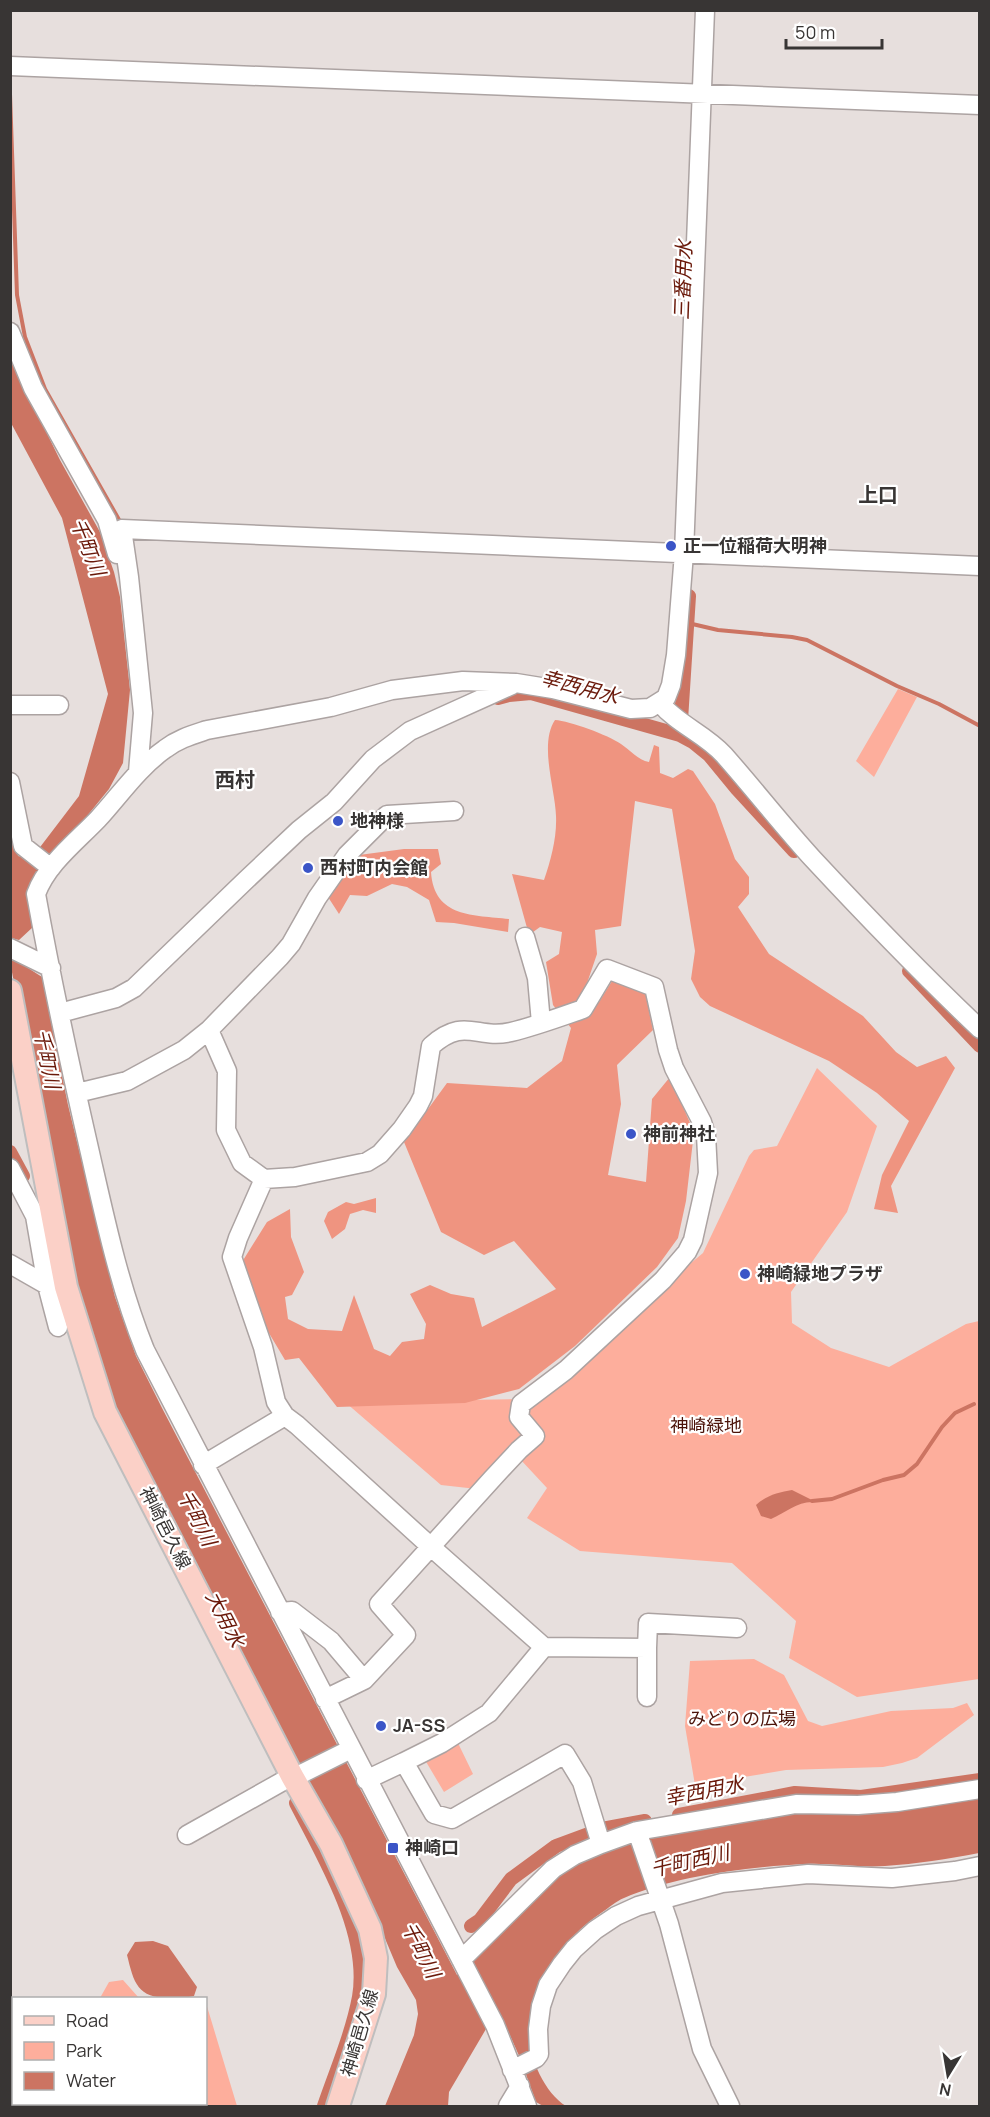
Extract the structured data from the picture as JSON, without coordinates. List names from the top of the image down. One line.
{"streets":{"main road":["神崎邑久線"]},"districts":["上口","西村"],"water":["三番用水","千町川","幸西用水","大用水","千町西川"],"parks":["神崎緑地","みどりの広場"],"places":{"other":["正一位稲荷大明神","地神様","西村町内会館","神前神社","神崎緑地プラザ","JA-SS"],"transit":["神崎口"]},"legend":["Road","Park","Water"],"scale_bar":"50 m","north":"bottom"}
